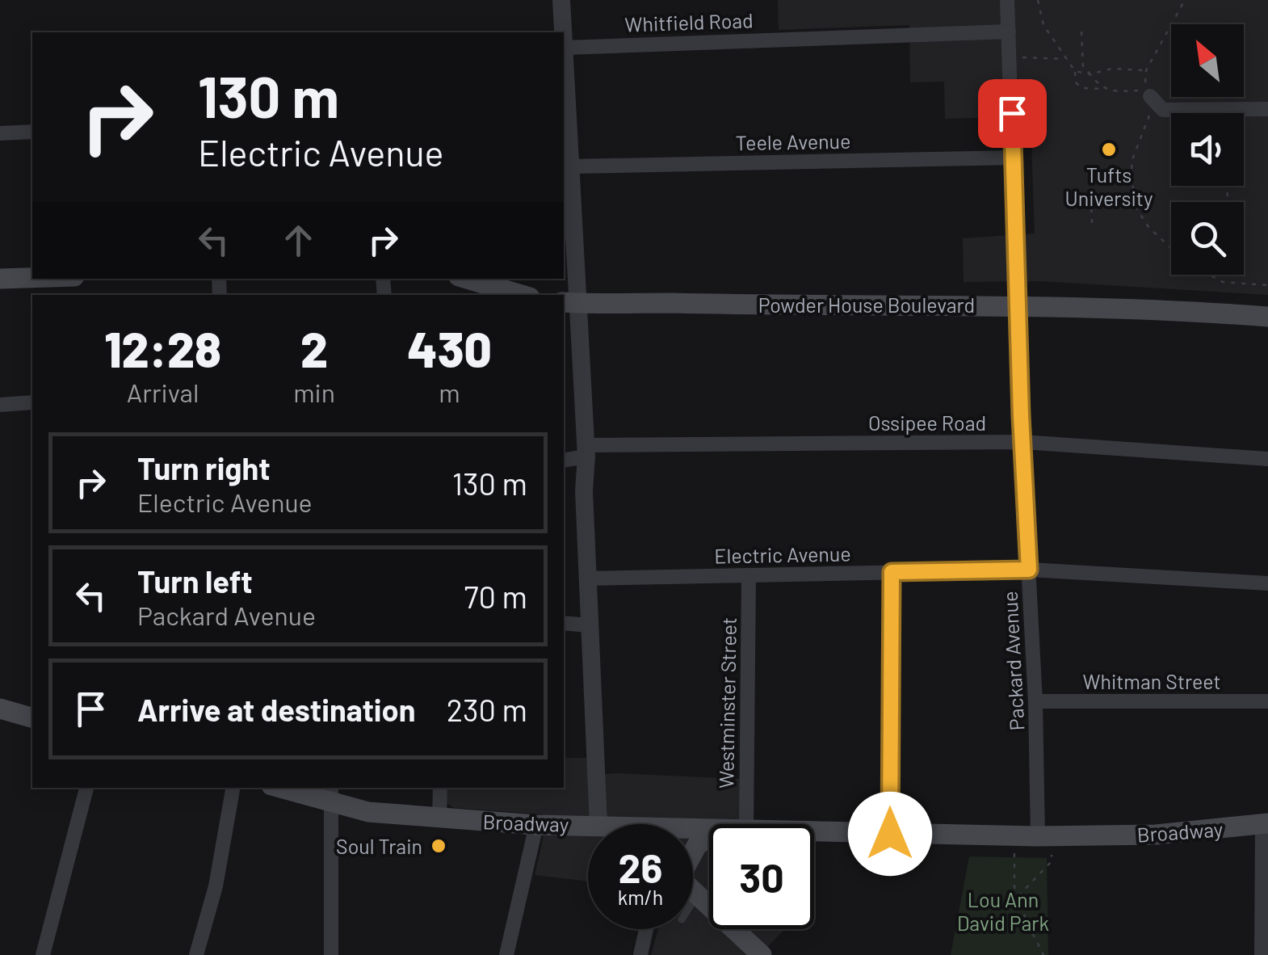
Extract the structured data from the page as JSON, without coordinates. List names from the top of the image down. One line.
{"streets":{"main road":["Powder House Boulevard","Broadway"],"street":["Whitfield Road","Teele Avenue","Ossipee Road","Electric Avenue","Packard Avenue","Whitman Street","Westminster Street"]},"crossings":[["Whitfield Road","Packard Avenue"],["Teele Avenue","Packard Avenue"],["Powder House Boulevard","Packard Avenue"],["Ossipee Road","Packard Avenue"],["Electric Avenue","Packard Avenue"],["Electric Avenue","Westminster Street"],["Packard Avenue","Whitman Street"],["Packard Avenue","Broadway"]],"parks":["Lou Ann David Park"],"places":["Tufts University","Soul Train"],"north":"top left","page":{"turn":["130 m","Electric Avenue"],"eta":["12:28","Arrival","2","min","430","m"],"list":[{"name":"Turn right","note":"Electric Avenue","value":"130 m"},{"name":"Turn left","note":"Packard Avenue","value":"70 m"},{"name":"Arrive at destination","value":"230 m"}],"speed":"26 km/h","limit":"30"}}
